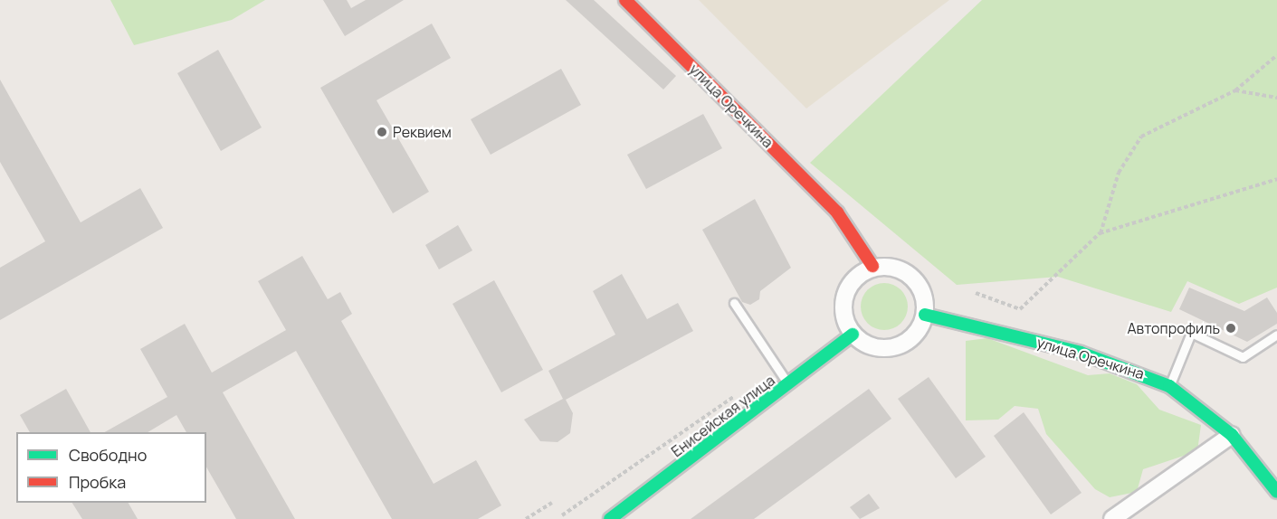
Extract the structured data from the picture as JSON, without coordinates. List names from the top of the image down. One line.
{"streets":{"street":["улица Оречкина","Енисейская улица"]},"crossings":[["улица Оречкина","Енисейская улица"]],"places":["Реквием","Автопрофиль"],"legend":["Свободно","Пробка"]}
